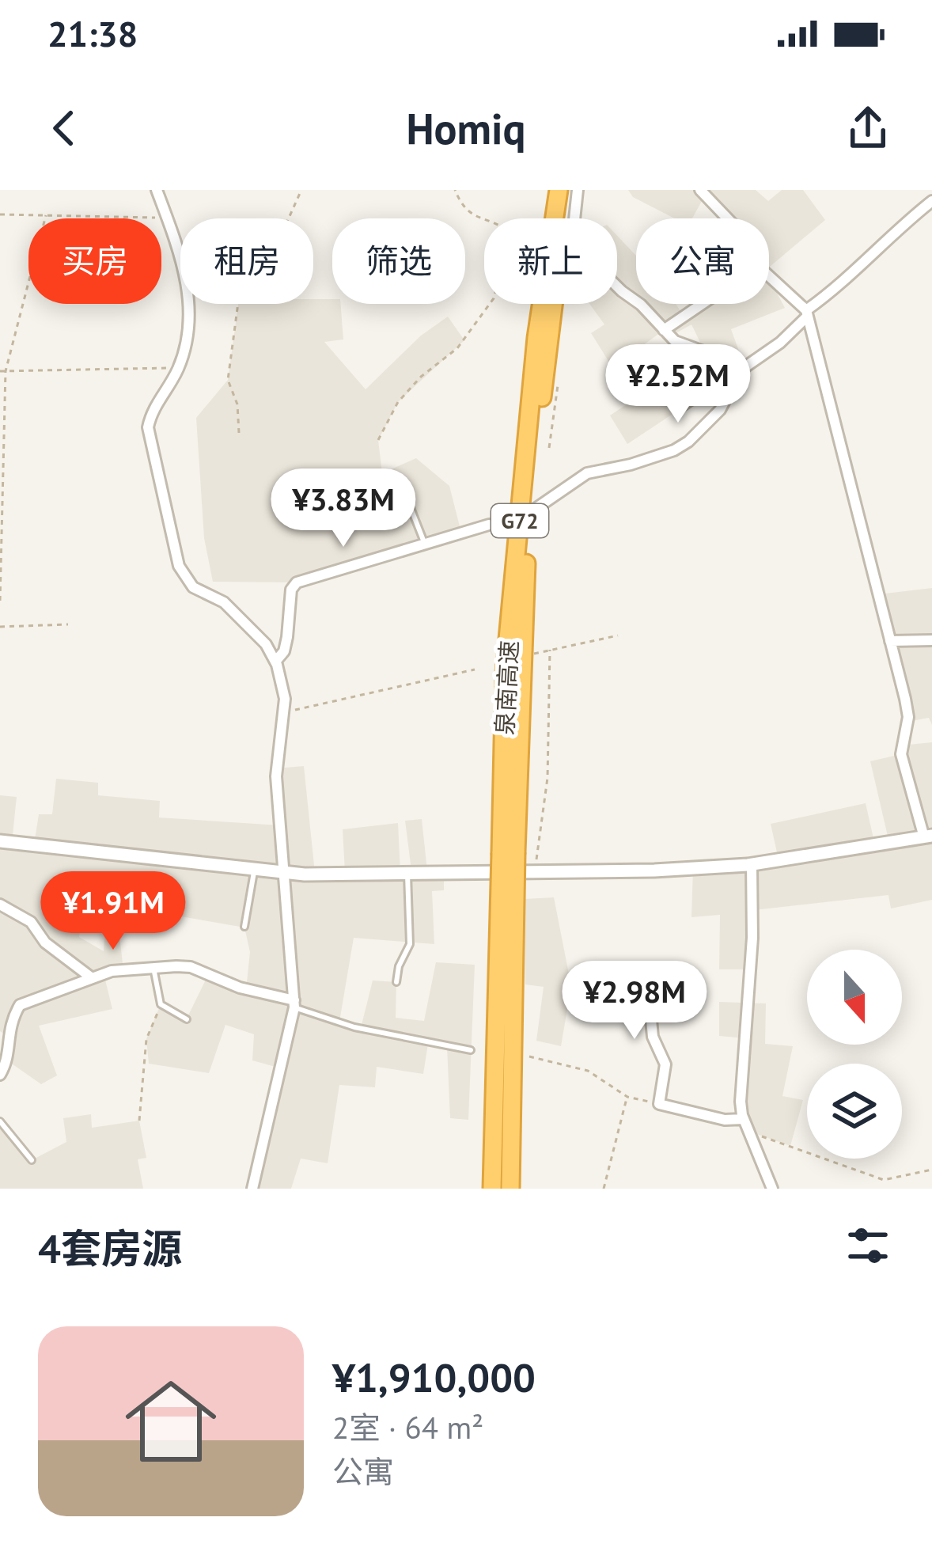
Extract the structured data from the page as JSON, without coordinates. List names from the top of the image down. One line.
{"streets":{"highway":["G72","泉南高速"]},"north":"bottom","page":{"status":"21:38","header":"Homiq","chip":["买房","租房","筛选","新上","公寓"],"price":["¥2.52M","¥3.83M","¥1.91M","¥2.98M"],"heading":"4套房源","list":[{"name":"¥1,910,000","note":"2室 · 64 m² · 公寓"}]}}
